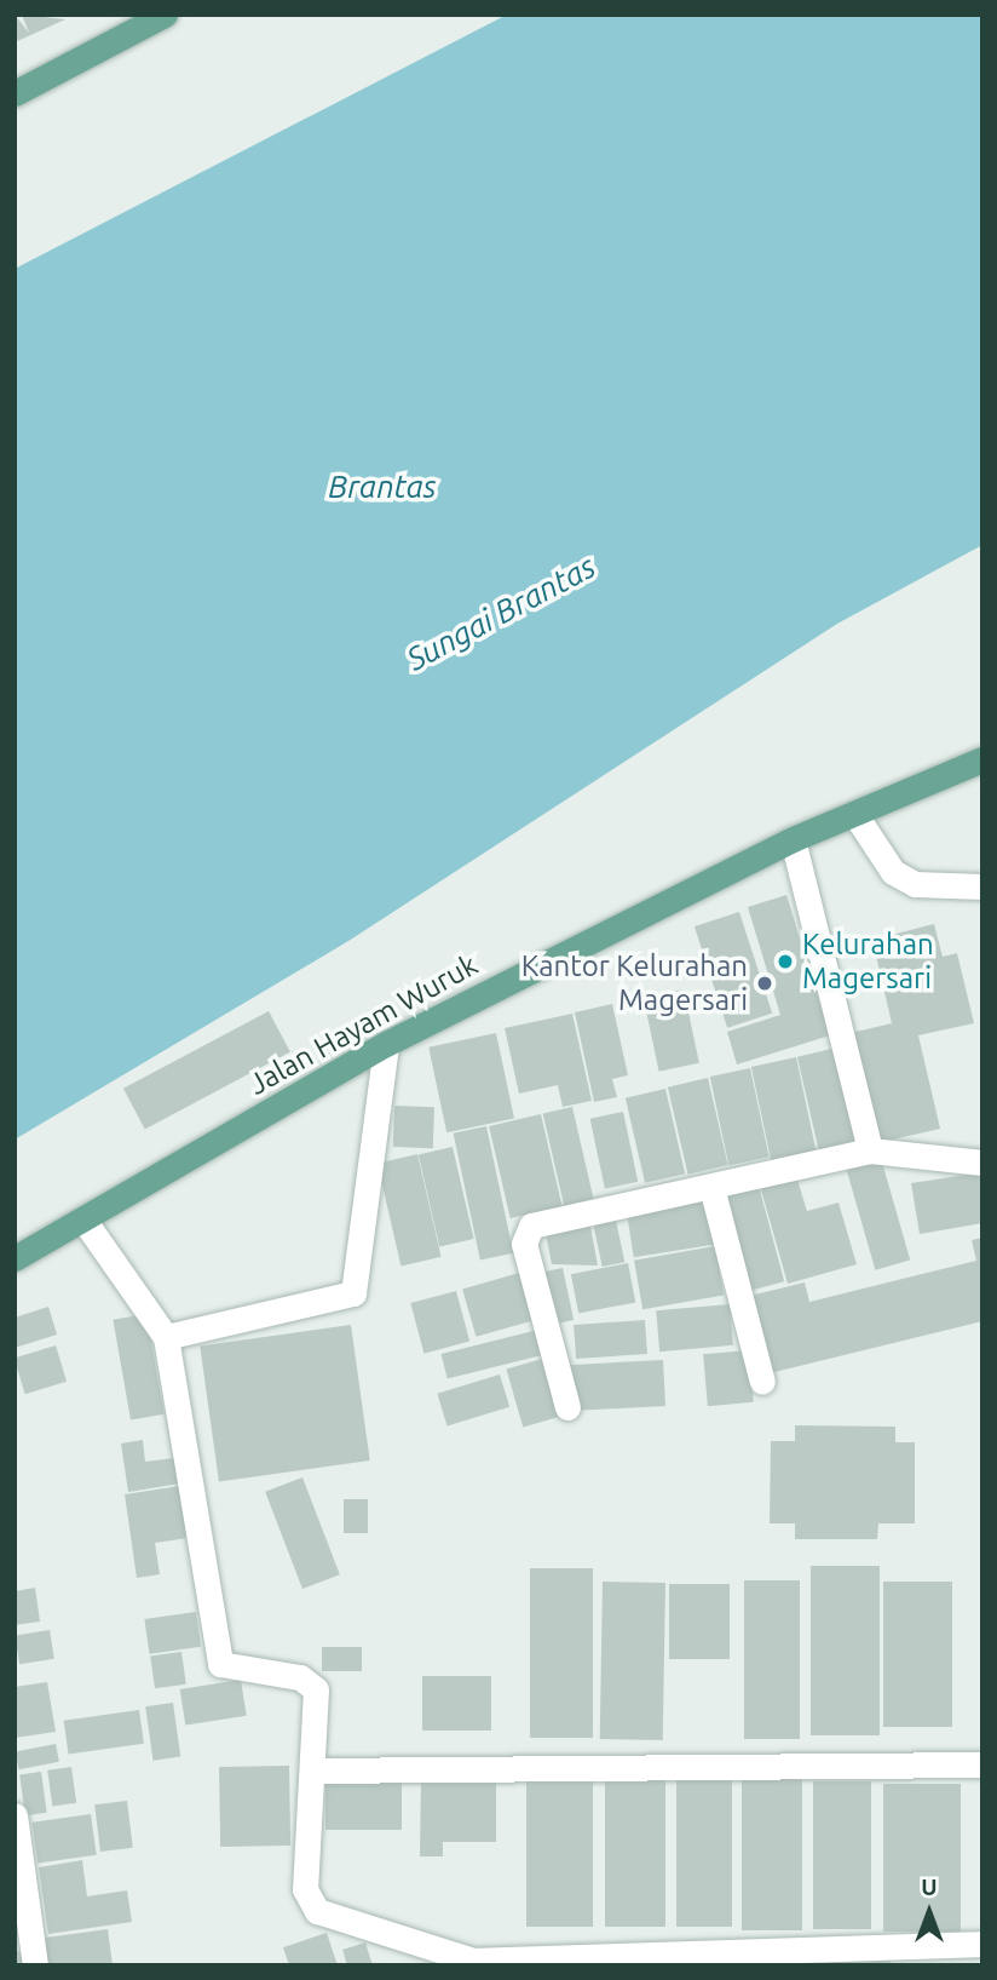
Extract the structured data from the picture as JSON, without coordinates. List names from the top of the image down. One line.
{"streets":{"main road":["Jalan Hayam Wuruk"]},"water":["Brantas","Sungai Brantas"],"places":["Kelurahan Magersari","Kantor Kelurahan Magersari"],"north":"top"}
